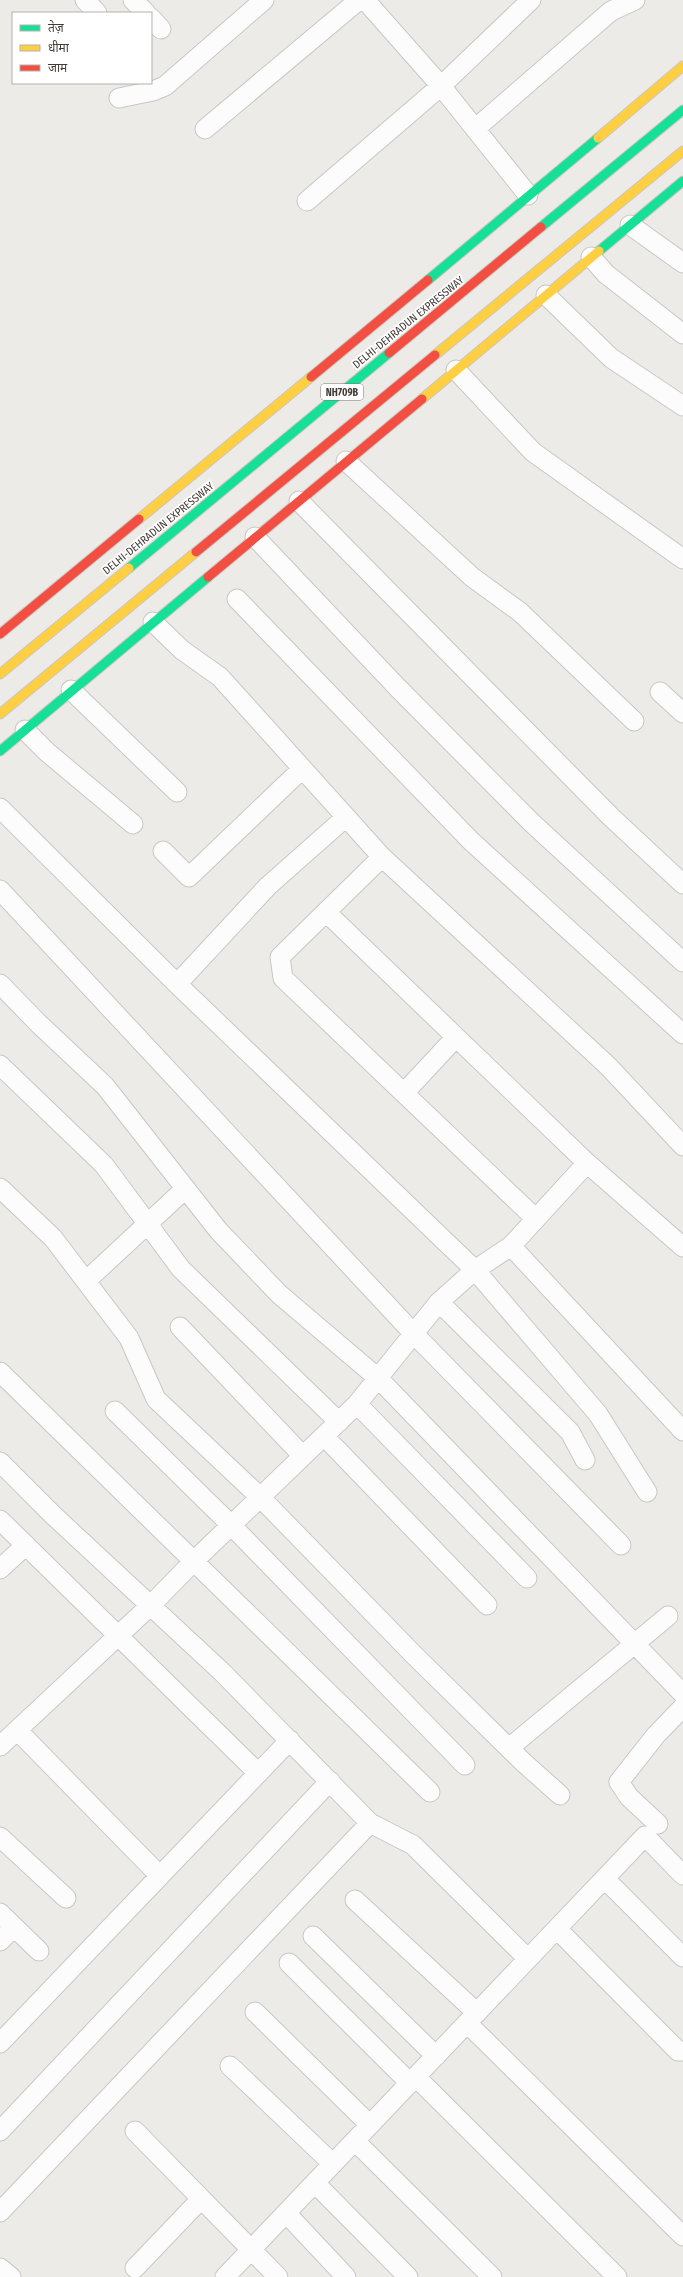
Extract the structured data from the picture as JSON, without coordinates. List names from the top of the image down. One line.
{"streets":{"main road":["DELHI-DEHRADUN EXPRESSWAY","NH709B"]},"legend":["तेज़","धीमा","जाम"]}
